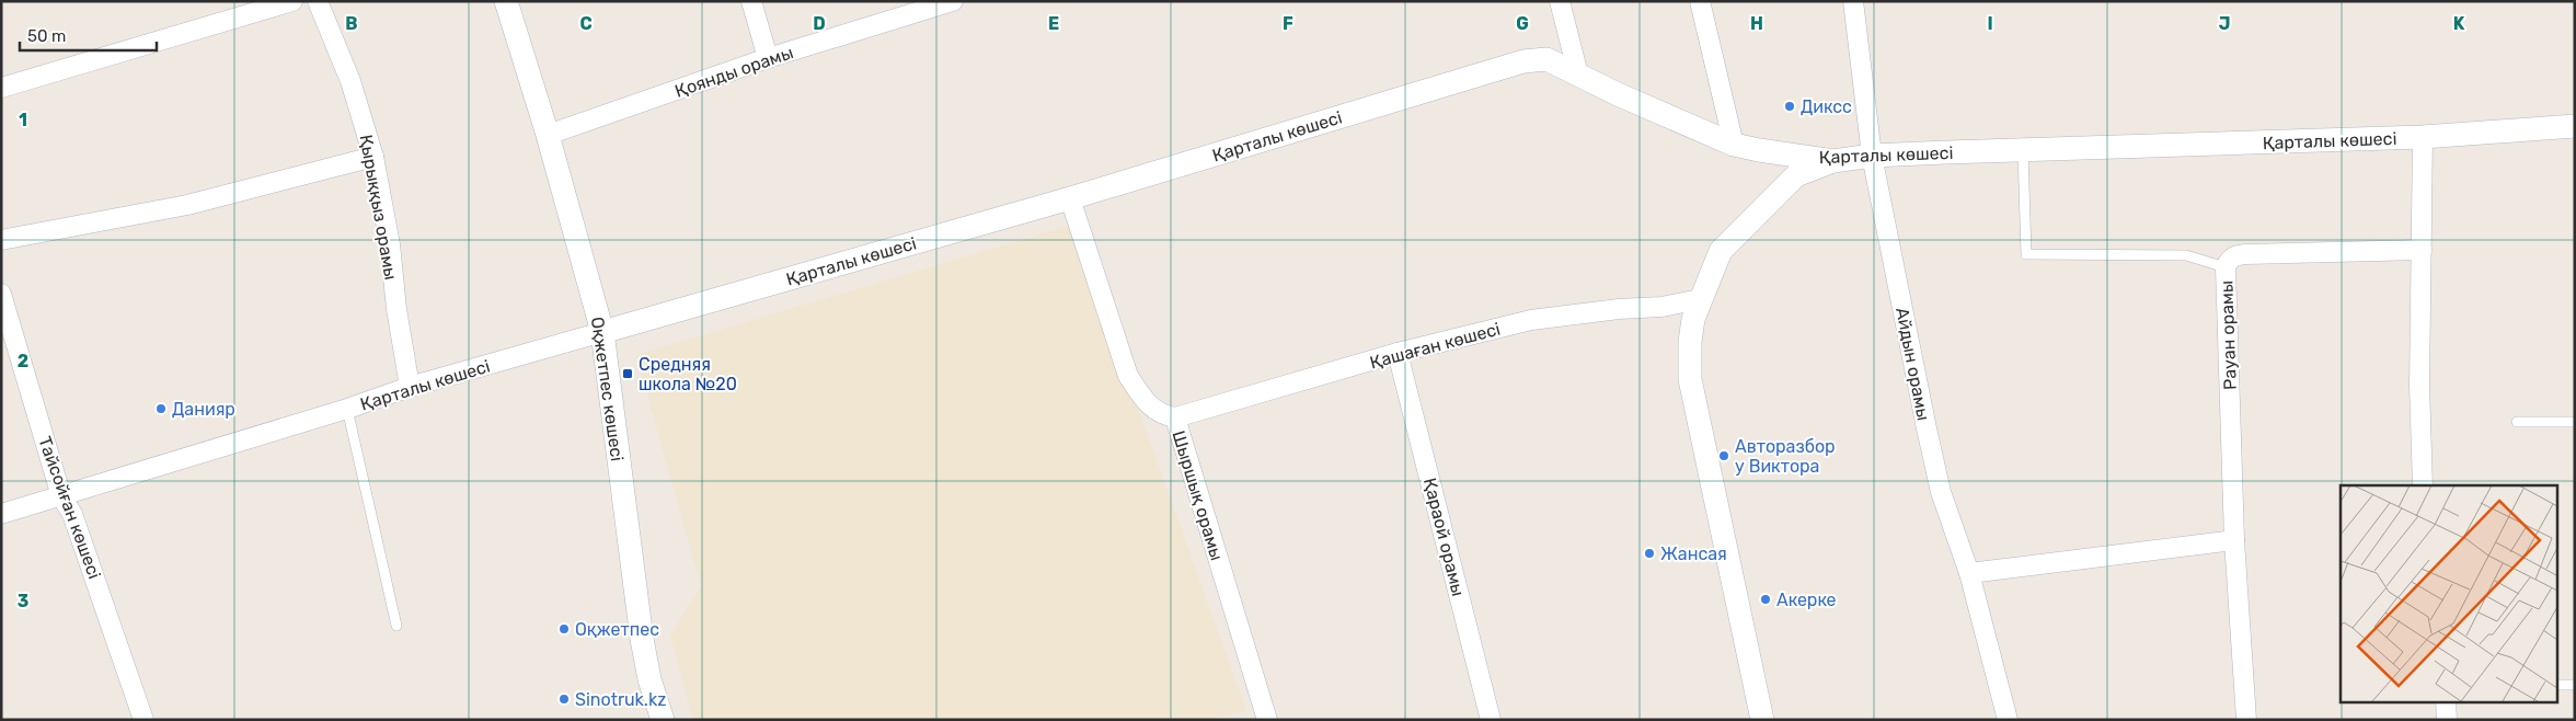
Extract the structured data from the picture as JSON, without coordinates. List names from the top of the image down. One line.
{"streets":{"street":["Қоянды орамы","Қарталы көшесі","Қырыққыз орамы","Рауан орамы","Қашаған көшесі","Айдын орамы","Оқжетпес көшесі","Шыршық орамы","Тайсойған көшесі","Қараой орамы"]},"crossings":[["Қоянды орамы","Оқжетпес көшесі"],["Қарталы көшесі","Қырыққыз орамы"],["Қарталы көшесі","Айдын орамы"],["Қарталы көшесі","Оқжетпес көшесі"],["Қарталы көшесі","Шыршық орамы"],["Қарталы көшесі","Тайсойған көшесі"],["Қашаған көшесі","Шыршық орамы"],["Қашаған көшесі","Қараой орамы"]],"places":{"other":["Диксс","Данияр","Авторазбор у Виктора","Жансая","Акерке","Оқжетпес","Sinotruk.kz"],"transit":["Средняя школа №20"]},"scale_bar":"50 m","grid":{"columns":["B","C","D","E","F","G","H","I","J","K"],"rows":["1","2","3"]}}
